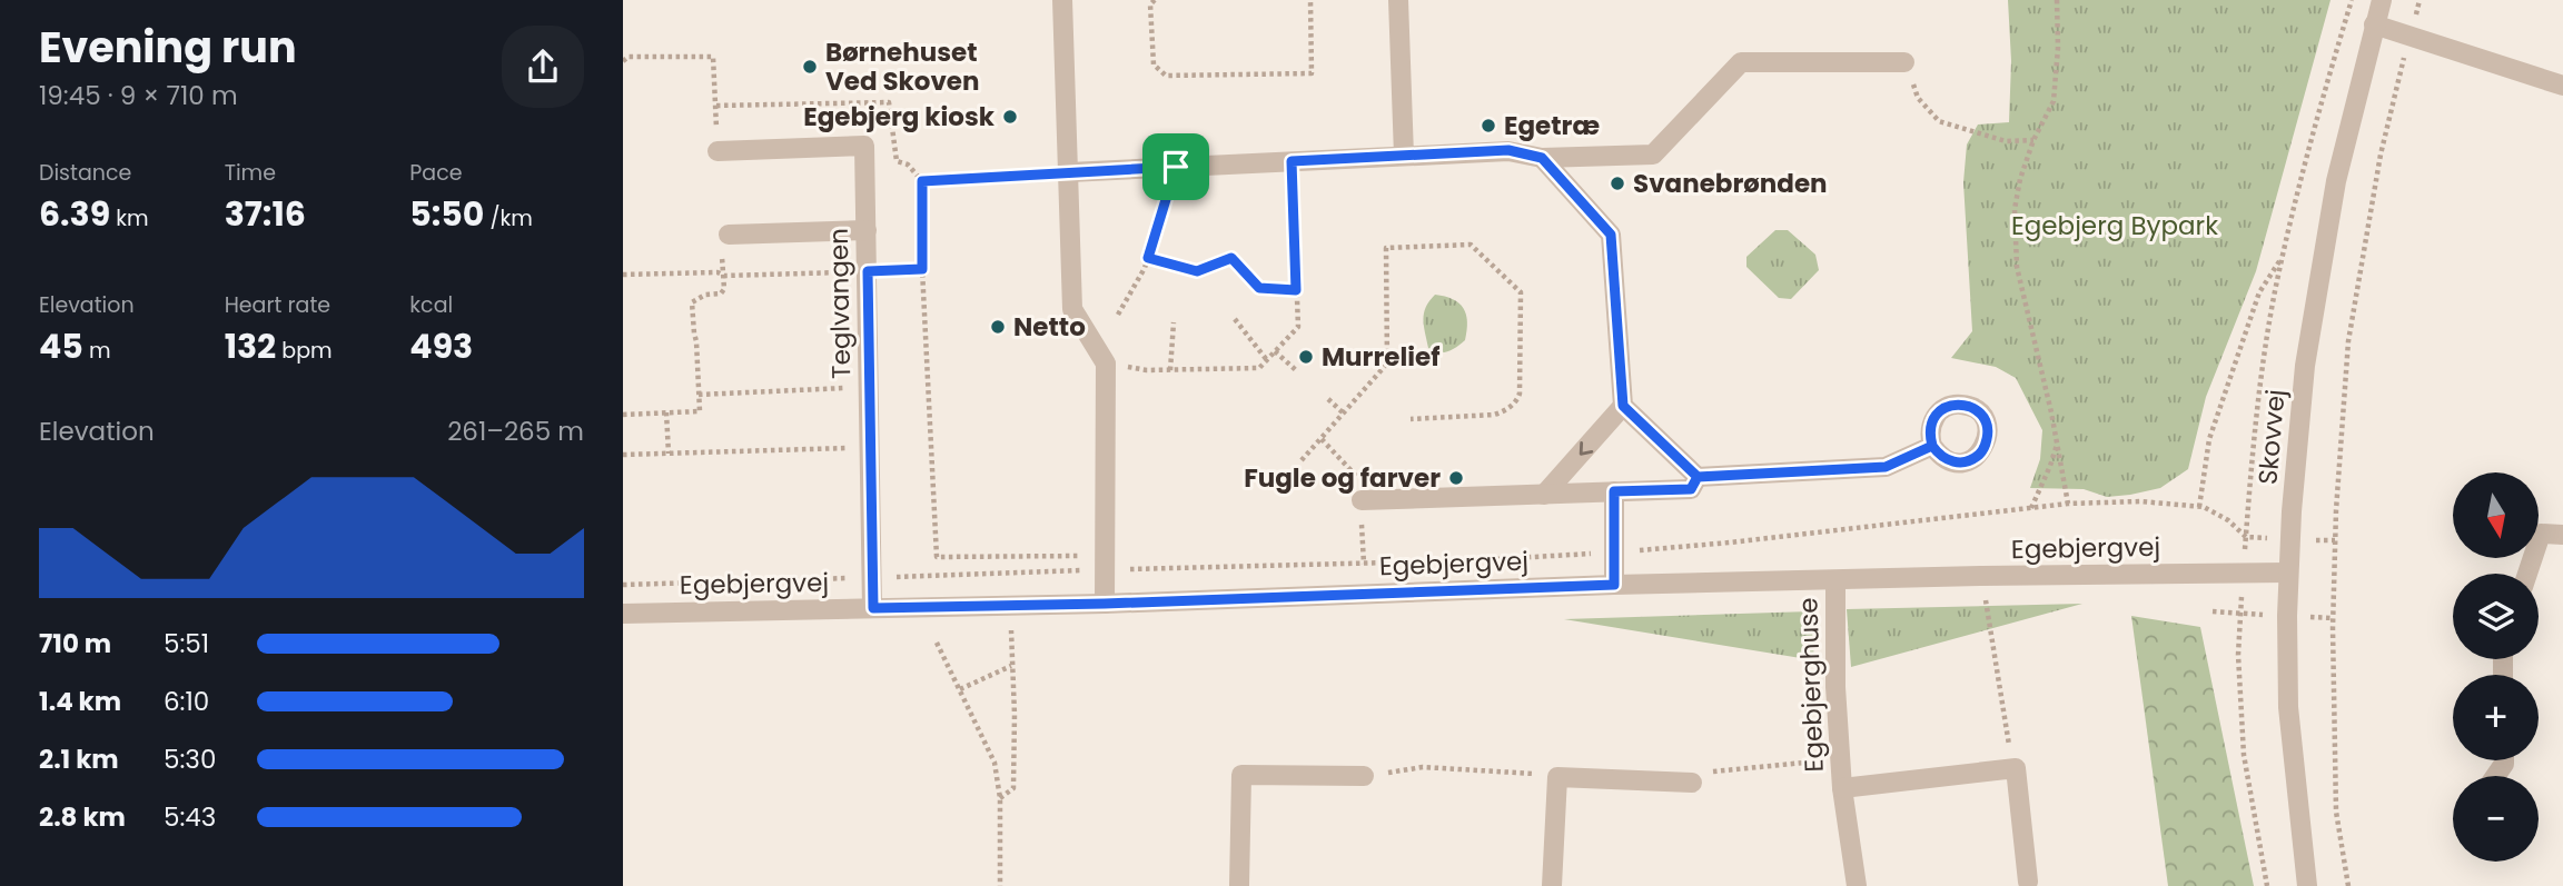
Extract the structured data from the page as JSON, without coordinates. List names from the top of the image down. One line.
{"streets":{"street":["Teglvangen","Skovvej","Egebjergvej","Egebjerghuse"]},"crossings":[["Teglvangen","Egebjergvej"],["Skovvej","Egebjergvej"],["Egebjergvej","Egebjerghuse"]],"parks":["Egebjerg Bypark"],"places":["Børnehuset Ved Skoven","Egebjerg kiosk","Egetræ","Svanebrønden","Netto","Murrelief","Fugle og farver"],"north":"bottom","page":{"heading":["Evening run","19:45 · 9 × 710 m"],"stats":[["Distance","6.39 km"],["Time","37:16"],["Pace","5:50 /km"],["Elevation","45 m"],["Heart rate","132 bpm"],["kcal","493"]],"chart":["Elevation","261–265 m"],"map_buttons":["+","−"],"list":[{"name":"710 m","note":"5:51"},{"name":"1.4 km","note":"6:10"},{"name":"2.1 km","note":"5:30"},{"name":"2.8 km","note":"5:43"}]}}
